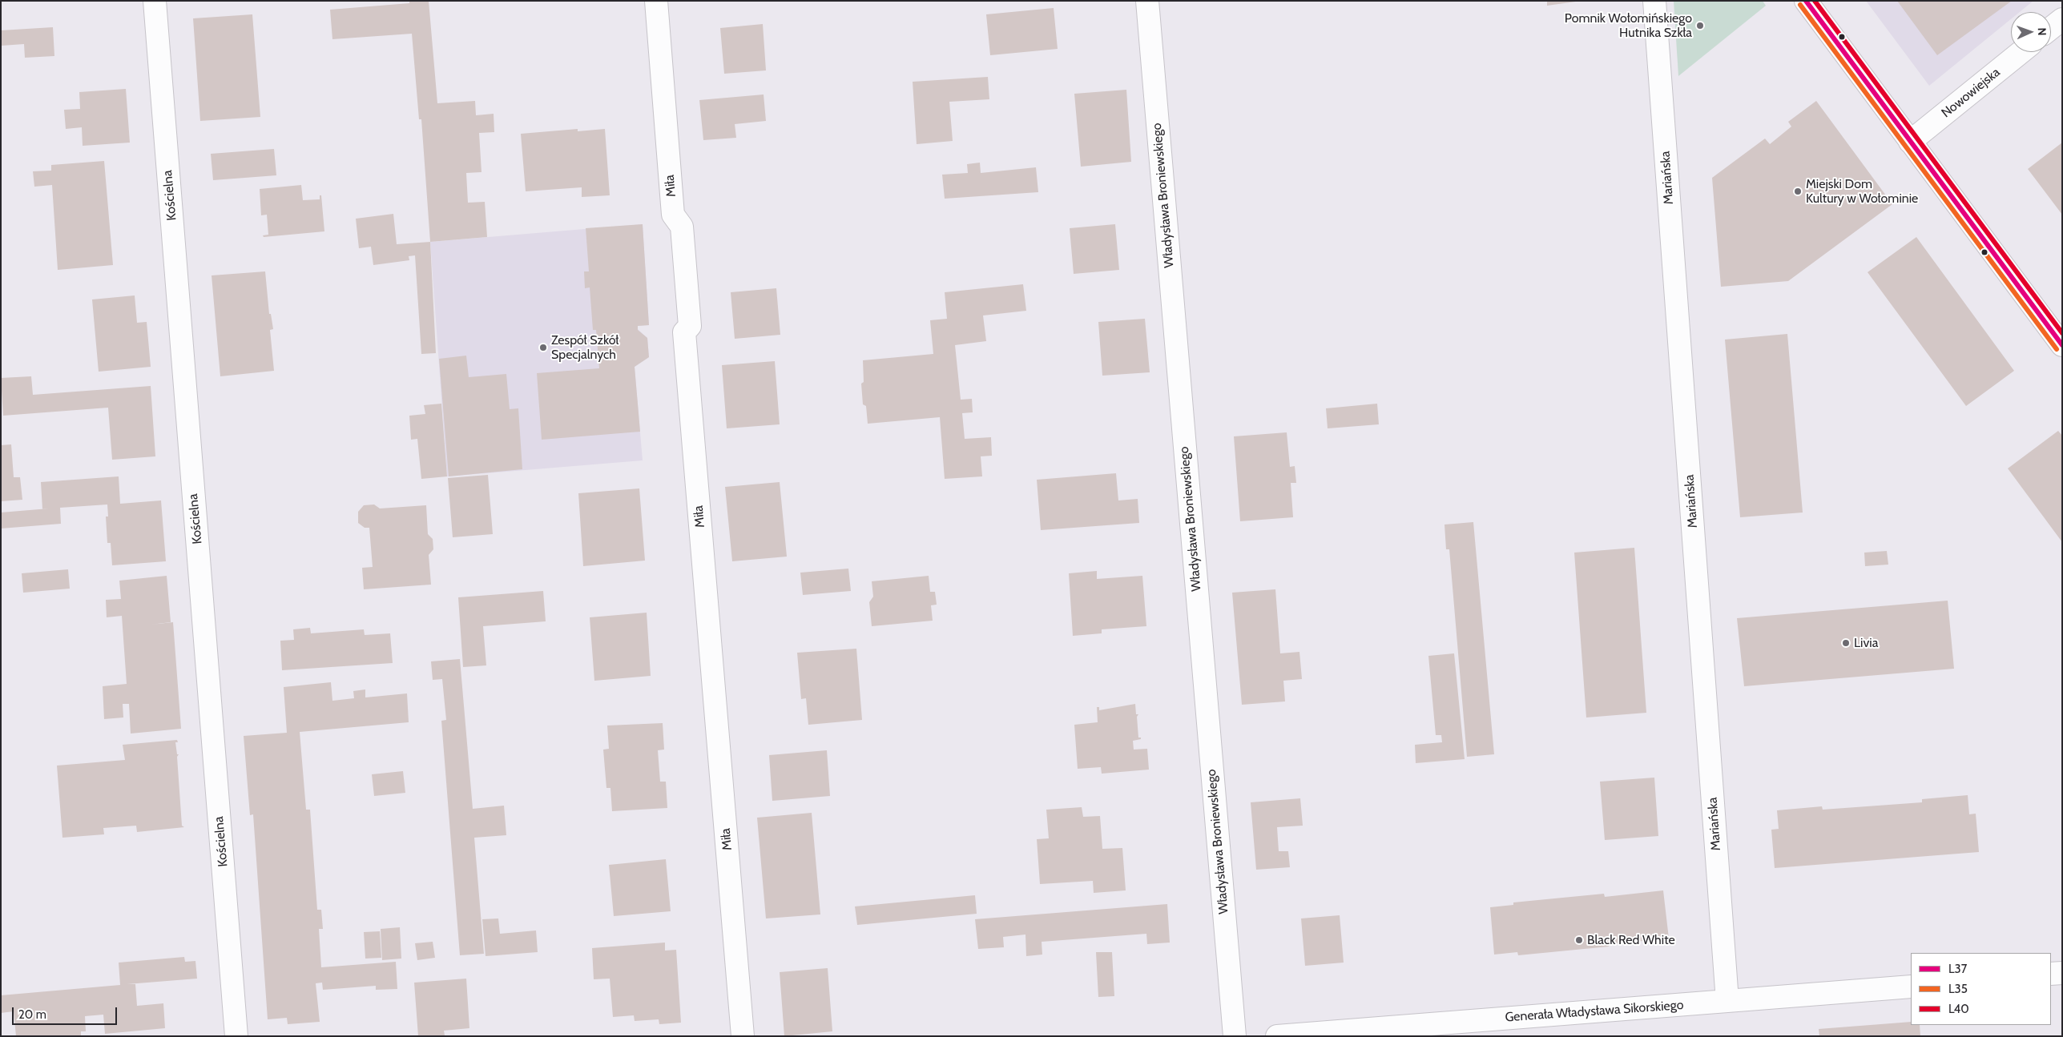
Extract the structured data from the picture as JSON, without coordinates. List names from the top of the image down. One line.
{"streets":{"street":["Nowowiejska","Mariańska","Miła","Kościelna","Władysława Broniewskiego","Generała Władysława Sikorskiego"]},"crossings":[["Mariańska","Generała Władysława Sikorskiego"]],"places":["Pomnik Wołomińskiego Hutnika Szkła","Miejski Dom Kultury w Wołominie","Zespół Szkół Specjalnych","Livia","Black Red White"],"lines":["transit line L37","transit line L40","transit line L35"],"legend":["L37","L35","L40"],"scale_bar":"20 m","north":"right"}
